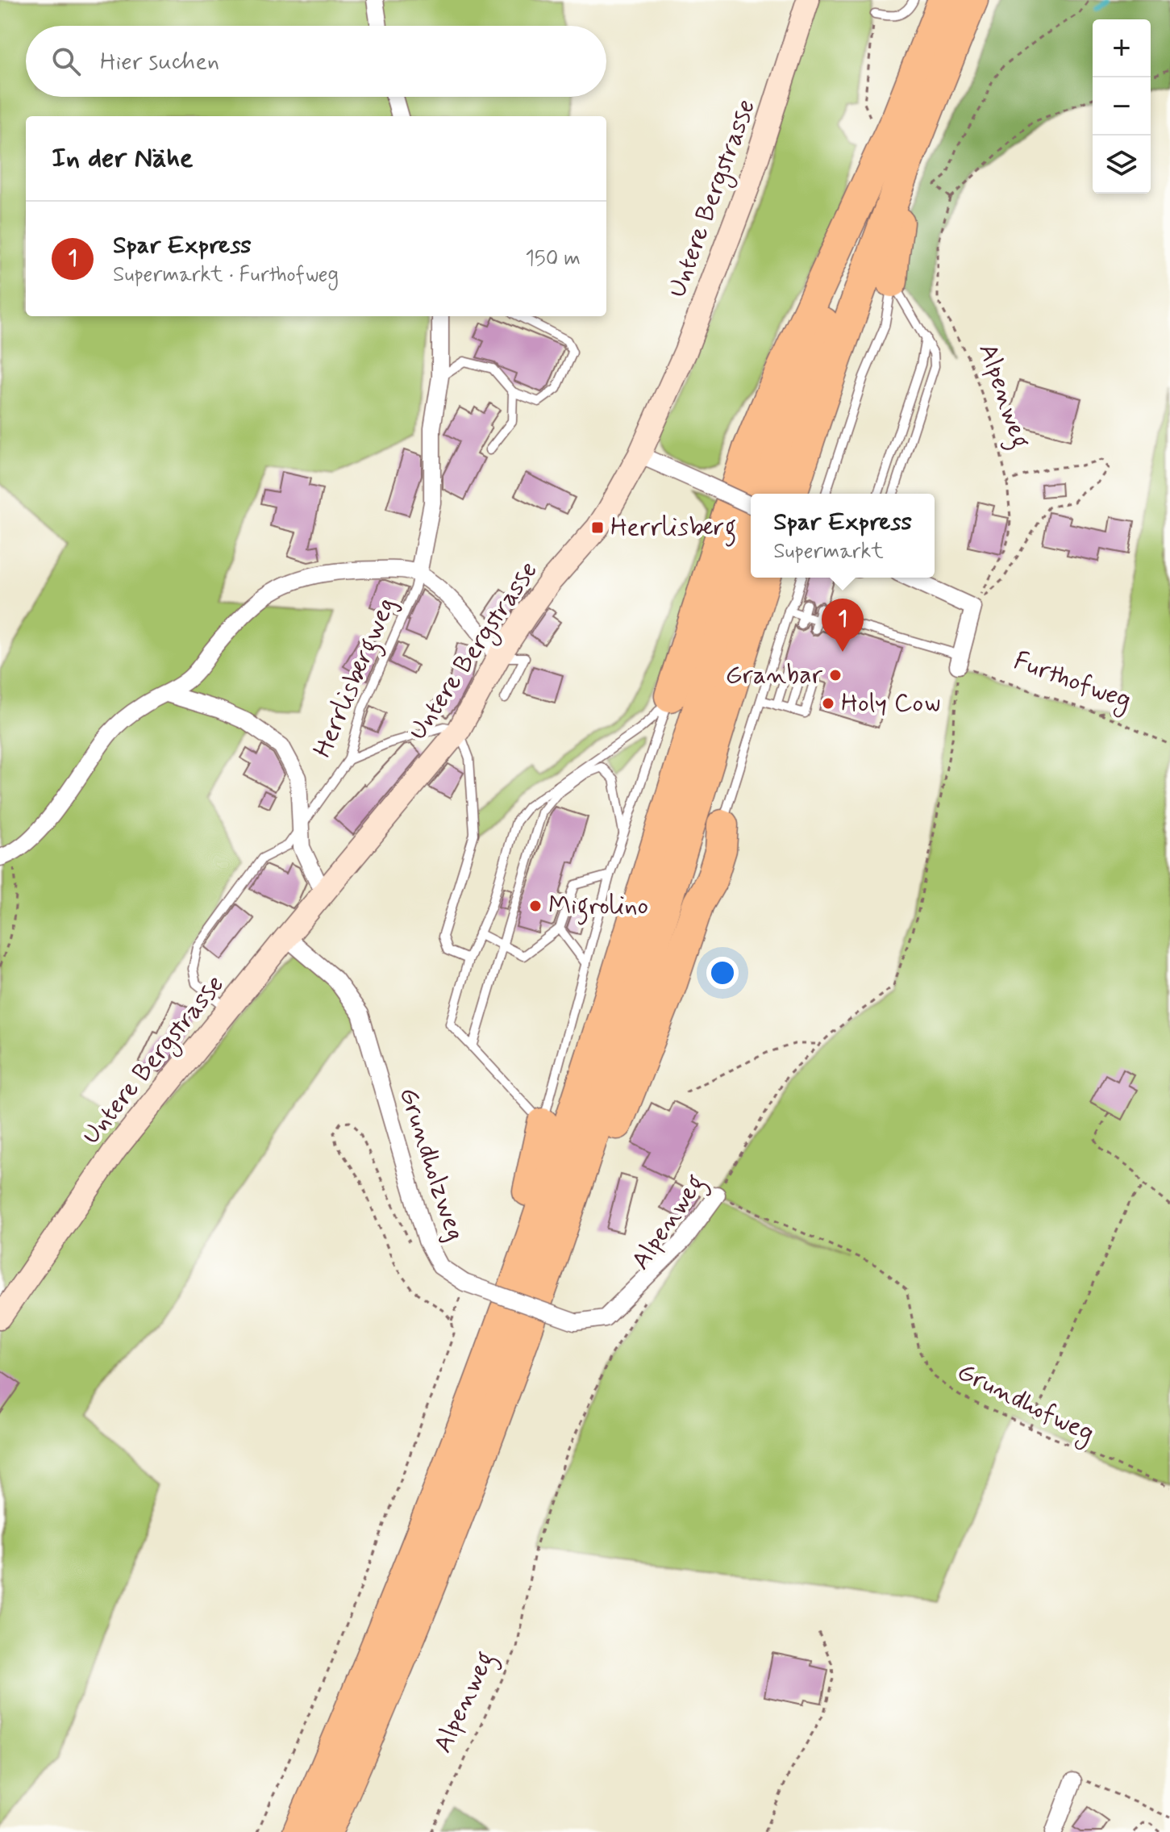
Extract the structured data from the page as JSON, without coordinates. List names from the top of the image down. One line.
{"streets":{"main road":["Untere Bergstrasse"],"street":["Alpenweg","Grundholzweg"],"lane":["Herrlisbergweg"],"path":["Furthofweg","Grundhofweg"]},"crossings":[["Untere Bergstrasse","Herrlisbergweg"],["Untere Bergstrasse","Grundholzweg"],["Alpenweg","Furthofweg"],["Alpenweg","Grundholzweg"],["Alpenweg","Grundhofweg"]],"places":{"transit":["Herrlisberg"],"other":["Granbar","Holy Cow","Migrolino"]},"page":{"map_buttons":["+","−"],"search":"Hier suchen","heading":"In der Nähe","list":[{"mark":"1","name":"Spar Express","note":"Supermarkt · Furthofweg","value":"150 m"}],"popup":["Spar Express","Supermarkt"],"pins":"1"}}
